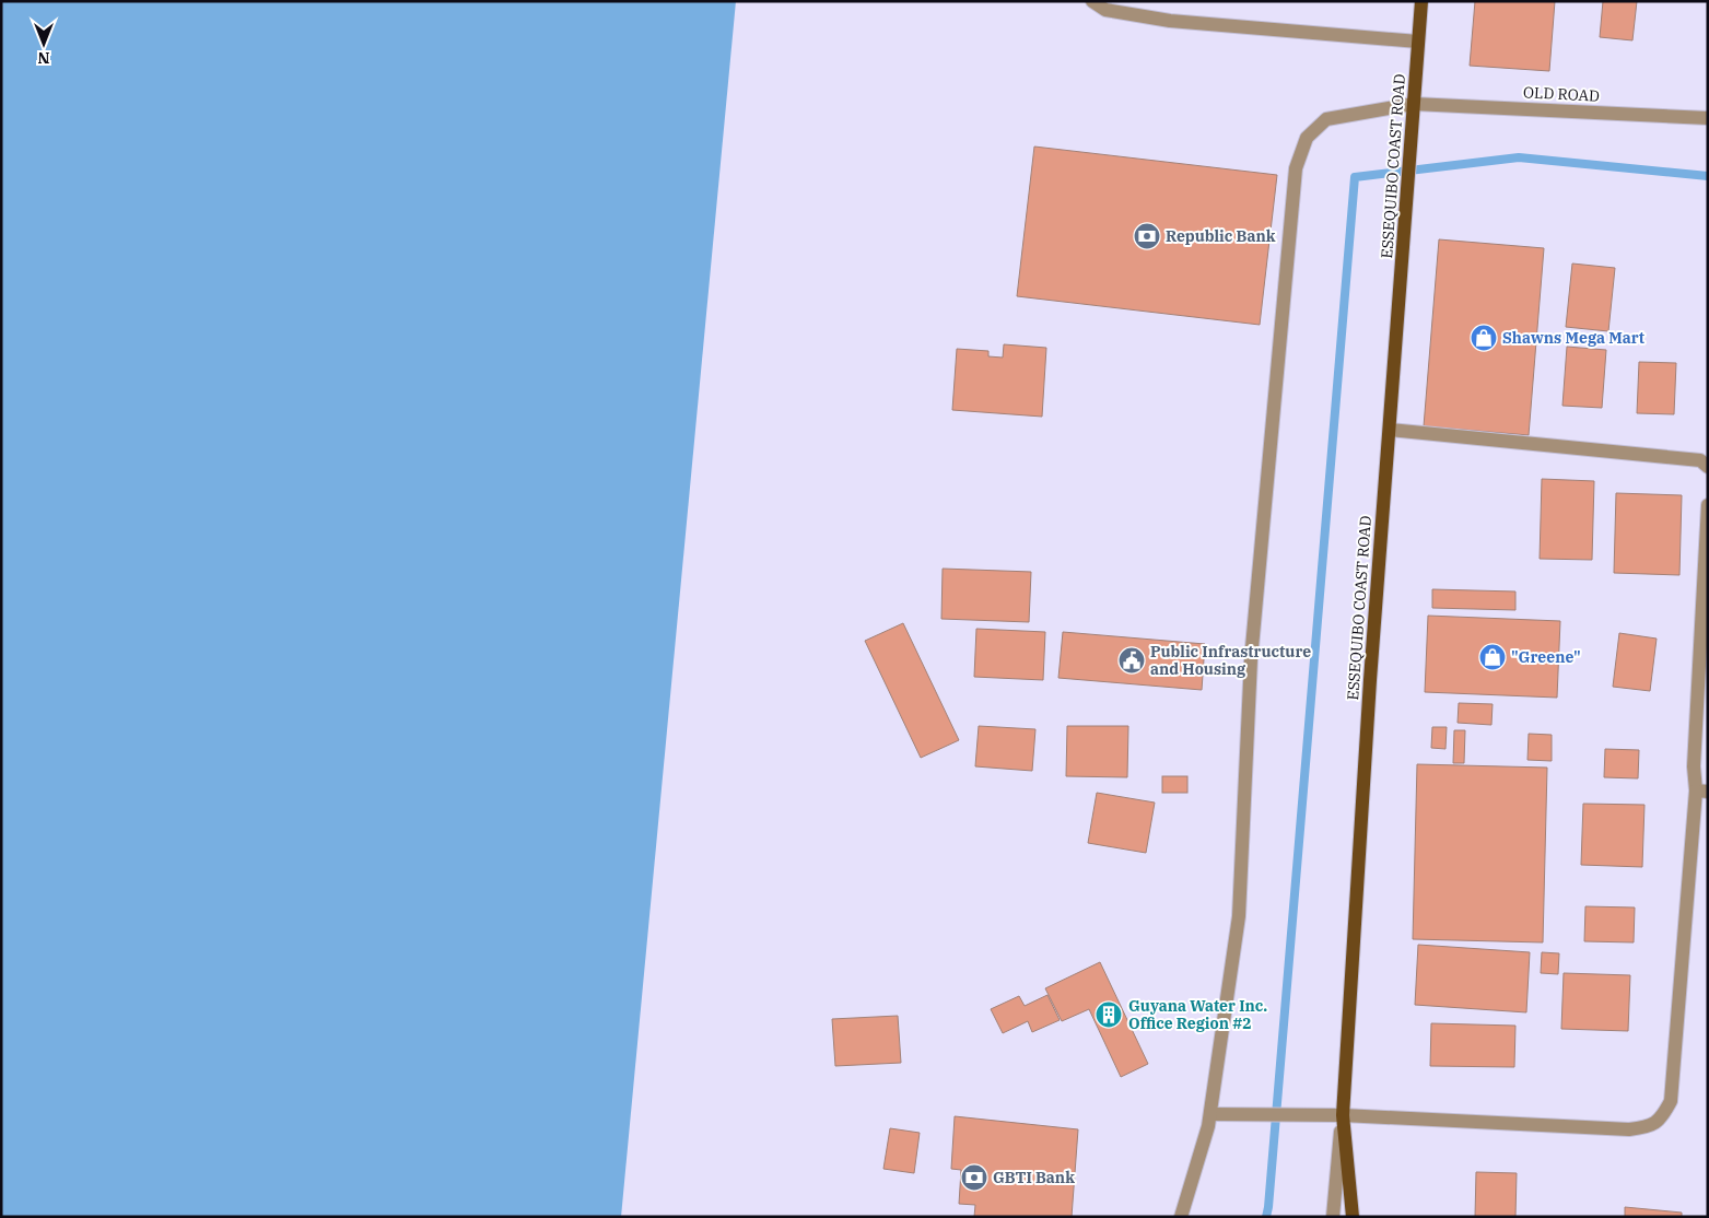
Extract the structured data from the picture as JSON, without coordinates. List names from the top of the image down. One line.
{"streets":{"main road":["ESSEQUIBO COAST ROAD"],"street":["OLD ROAD"]},"crossings":[["OLD ROAD","ESSEQUIBO COAST ROAD"]],"places":{"bank":["Republic Bank","GBTI Bank"],"shop":["Shawns Mega Mart","\"Greene\""],"public building":["Public Infrastructure and Housing"],"building":["Guyana Water Inc. Office Region #2"]},"north":"bottom"}
